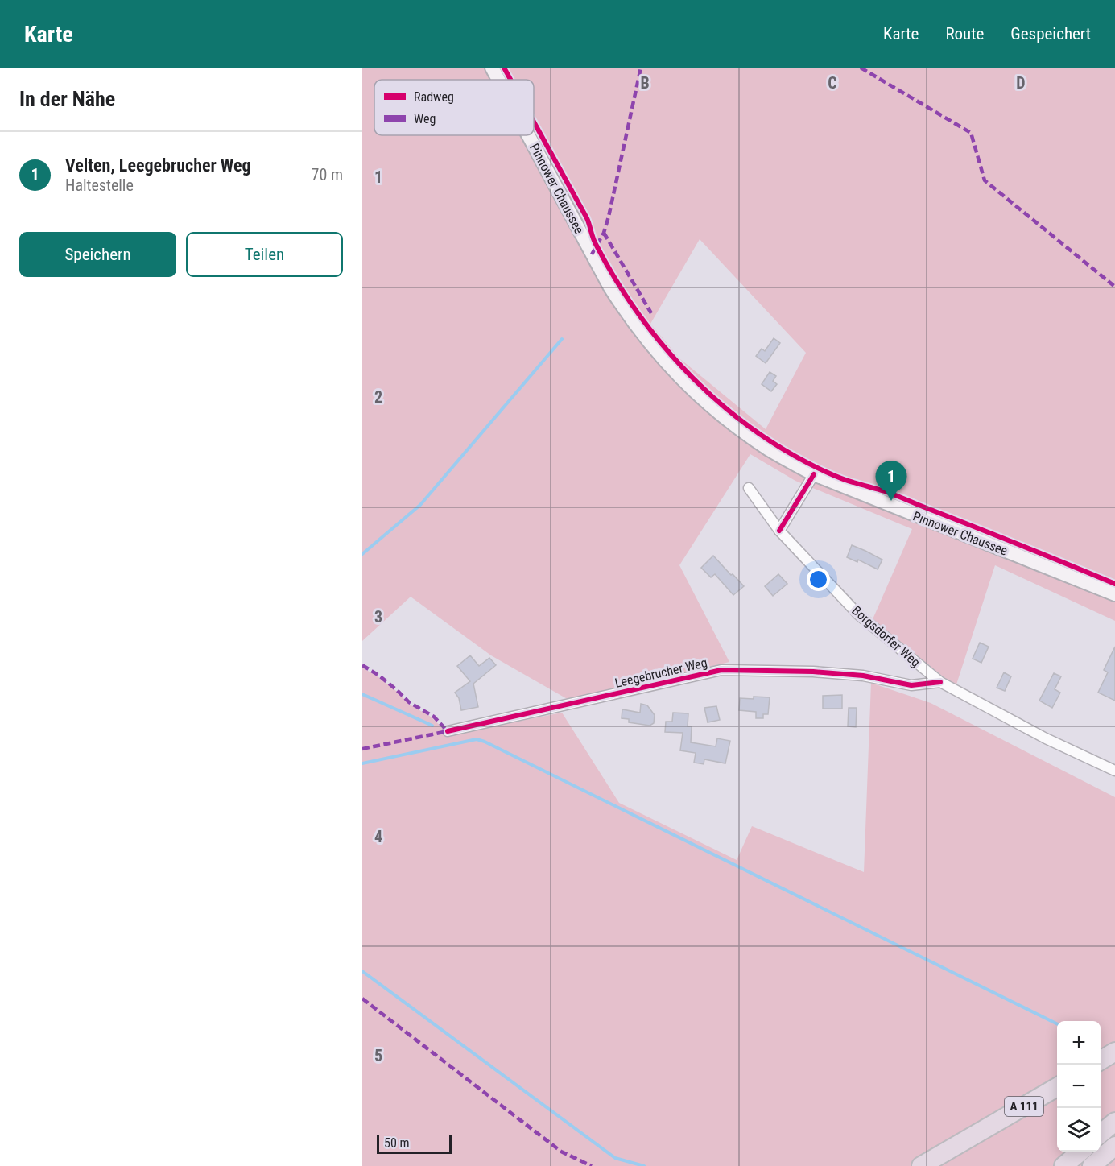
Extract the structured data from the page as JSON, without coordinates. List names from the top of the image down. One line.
{"streets":{"highway":["A 111"],"main road":["Pinnower Chaussee"],"street":["Borgsdorfer Weg","Leegebrucher Weg"]},"crossings":[["Borgsdorfer Weg","Leegebrucher Weg"]],"legend":["Radweg","Weg"],"scale_bar":"50 m","page":{"header":"Karte","nav":["Karte","Route","Gespeichert"],"heading":"In der Nähe","list":[{"mark":"1","name":"Velten, Leegebrucher Weg","note":"Haltestelle","value":"70 m"}],"buttons":["Speichern","Teilen"],"pins":"1","map_buttons":["+","−"],"scale":"50 m"},"grid":{"columns":["B","C","D"],"rows":["1","2","3","4","5"]}}
